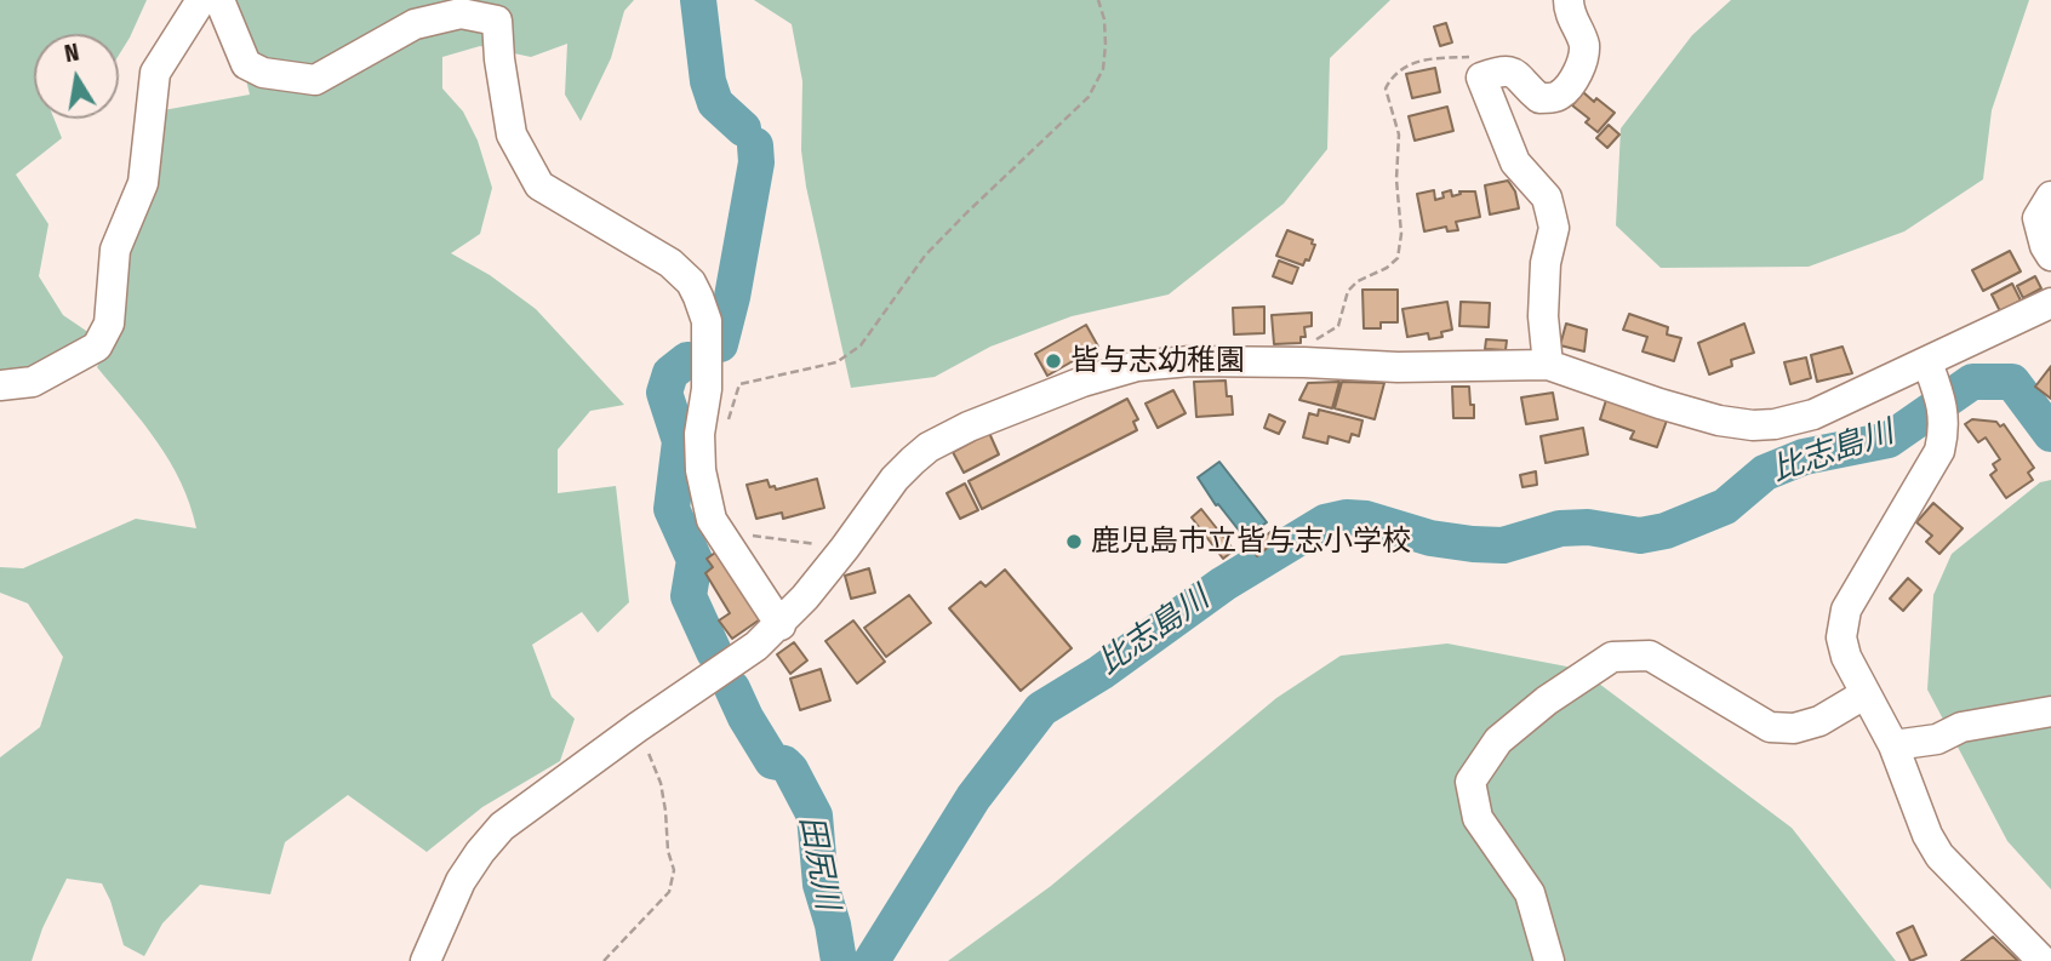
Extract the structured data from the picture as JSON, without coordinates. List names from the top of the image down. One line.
{"water":["比志島川","田尻川"],"places":["皆与志幼稚園","鹿児島市立皆与志小学校"],"north":"top"}
